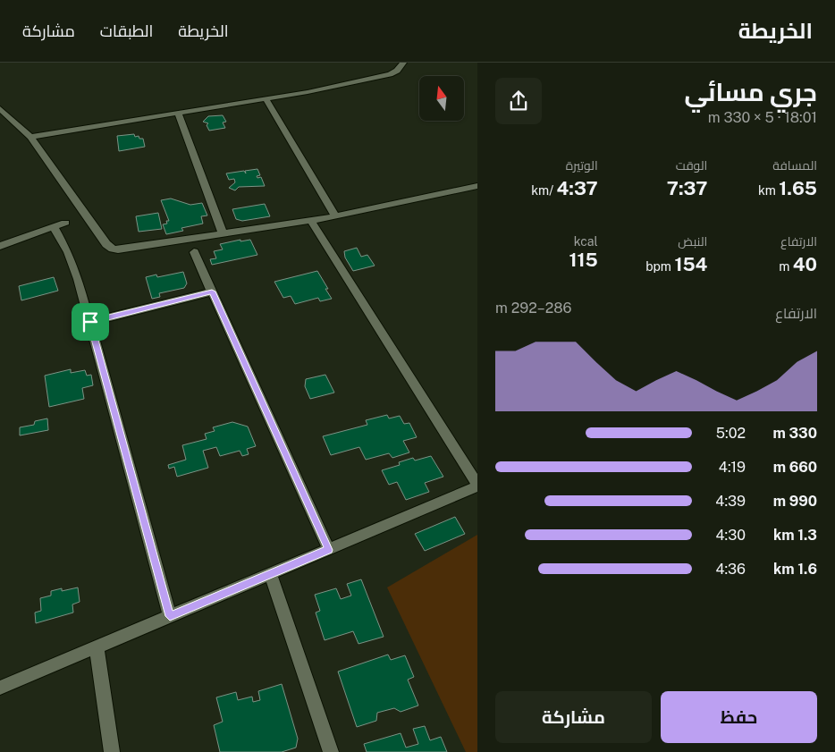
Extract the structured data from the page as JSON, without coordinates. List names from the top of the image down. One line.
{"north":"top","page":{"header":"الخريطة","nav":["الخريطة","الطبقات","مشاركة"],"heading":["جري مسائي","18:01 · 5 × 330 m"],"stats":[["المسافة","1.65 km"],["الوقت","7:37"],["الوتيرة","4:37 /km"],["الارتفاع","40 m"],["النبض","154 bpm"],["kcal","115"]],"chart":["الارتفاع","286–292 m"],"list":[{"name":"330 m","note":"5:02"},{"name":"660 m","note":"4:19"},{"name":"990 m","note":"4:39"},{"name":"1.3 km","note":"4:30"},{"name":"1.6 km","note":"4:36"}],"buttons":["حفظ","مشاركة"]}}
